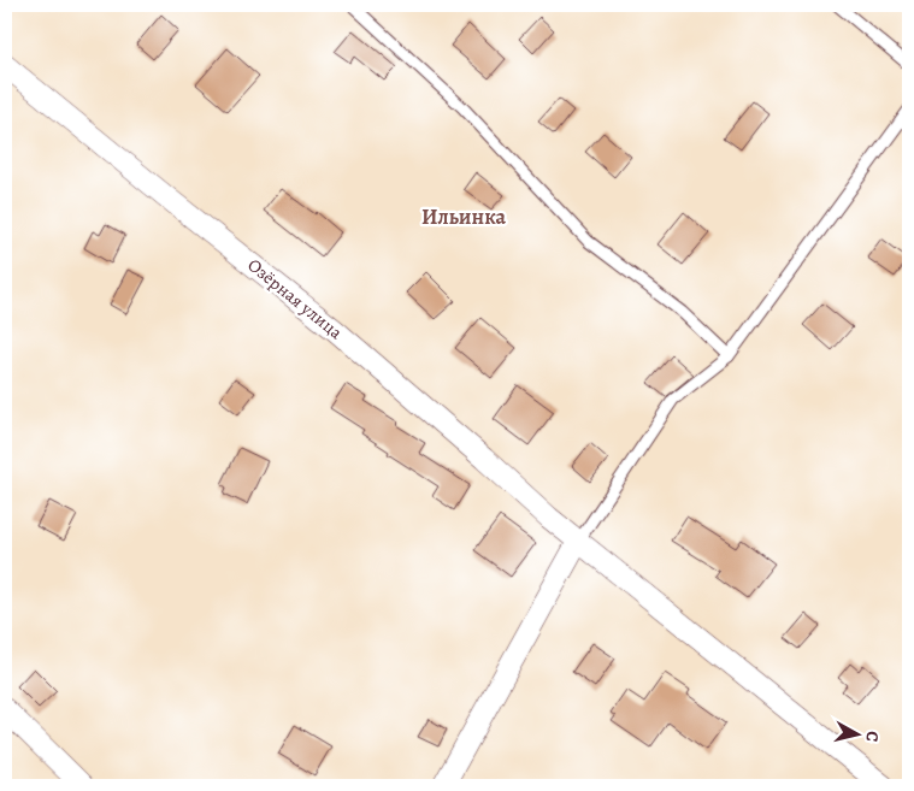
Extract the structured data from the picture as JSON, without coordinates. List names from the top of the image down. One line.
{"streets":{"street":["Озёрная улица"]},"districts":["Ильинка"],"north":"right"}
